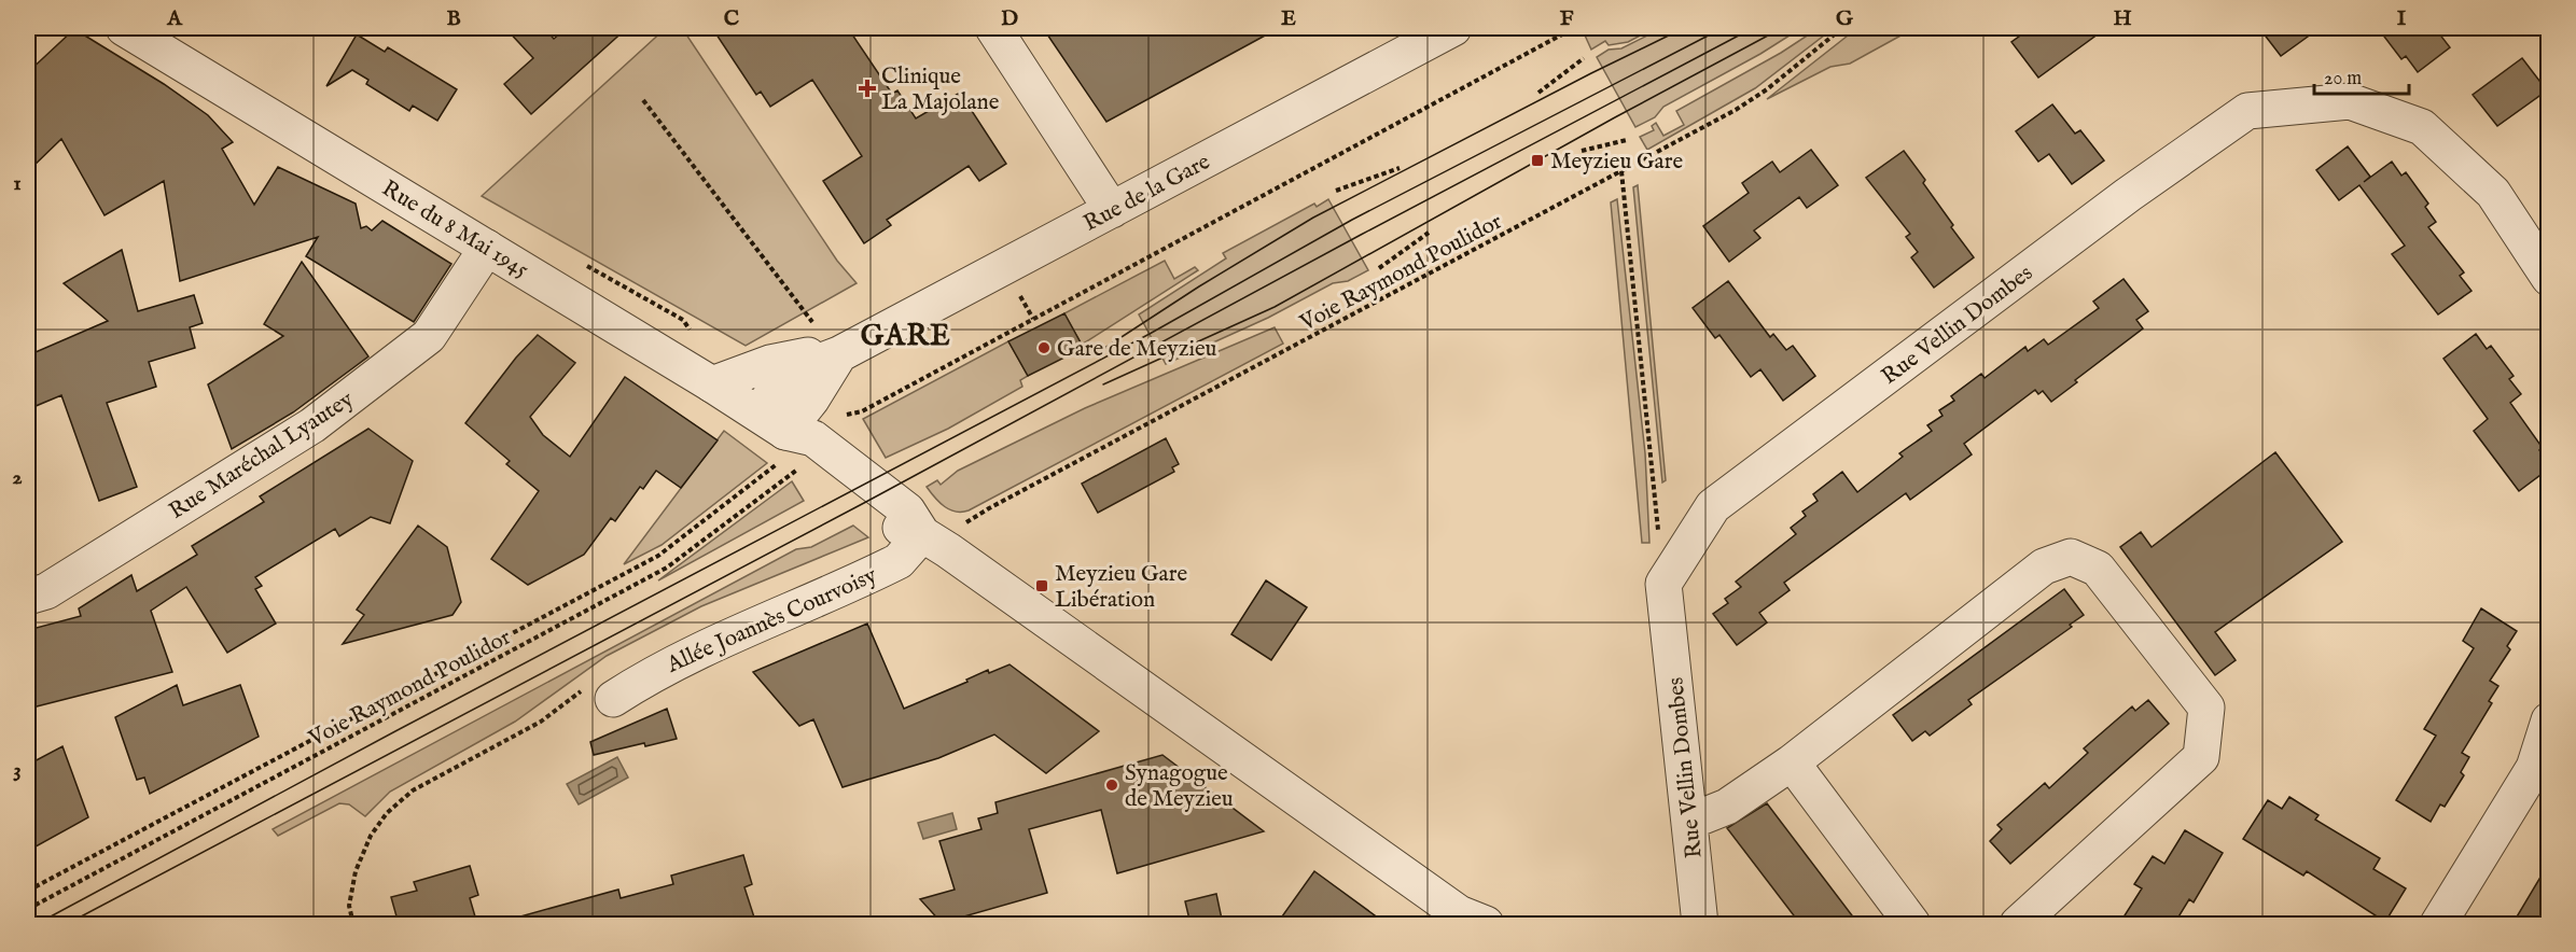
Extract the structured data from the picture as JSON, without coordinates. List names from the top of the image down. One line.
{"streets":{"street":["Rue de la Gare","Rue du 8 Mai 1945","Rue Vellin Dombes","Rue Maréchal Lyautey","Allée Joannès Courvoisy"],"path":["Voie Raymond Poulidor"]},"crossings":[["Rue de la Gare","Rue du 8 Mai 1945"],["Rue du 8 Mai 1945","Rue Maréchal Lyautey"],["Rue du 8 Mai 1945","Allée Joannès Courvoisy"]],"districts":["GARE"],"places":{"health":["Clinique La Majolane"],"transit":["Meyzieu Gare","Meyzieu Gare Libération"],"other":["Gare de Meyzieu","Synagogue de Meyzieu"]},"scale_bar":"20 m","grid":{"columns":["A","B","C","D","E","F","G","H","I"],"rows":["1","2","3"]}}
